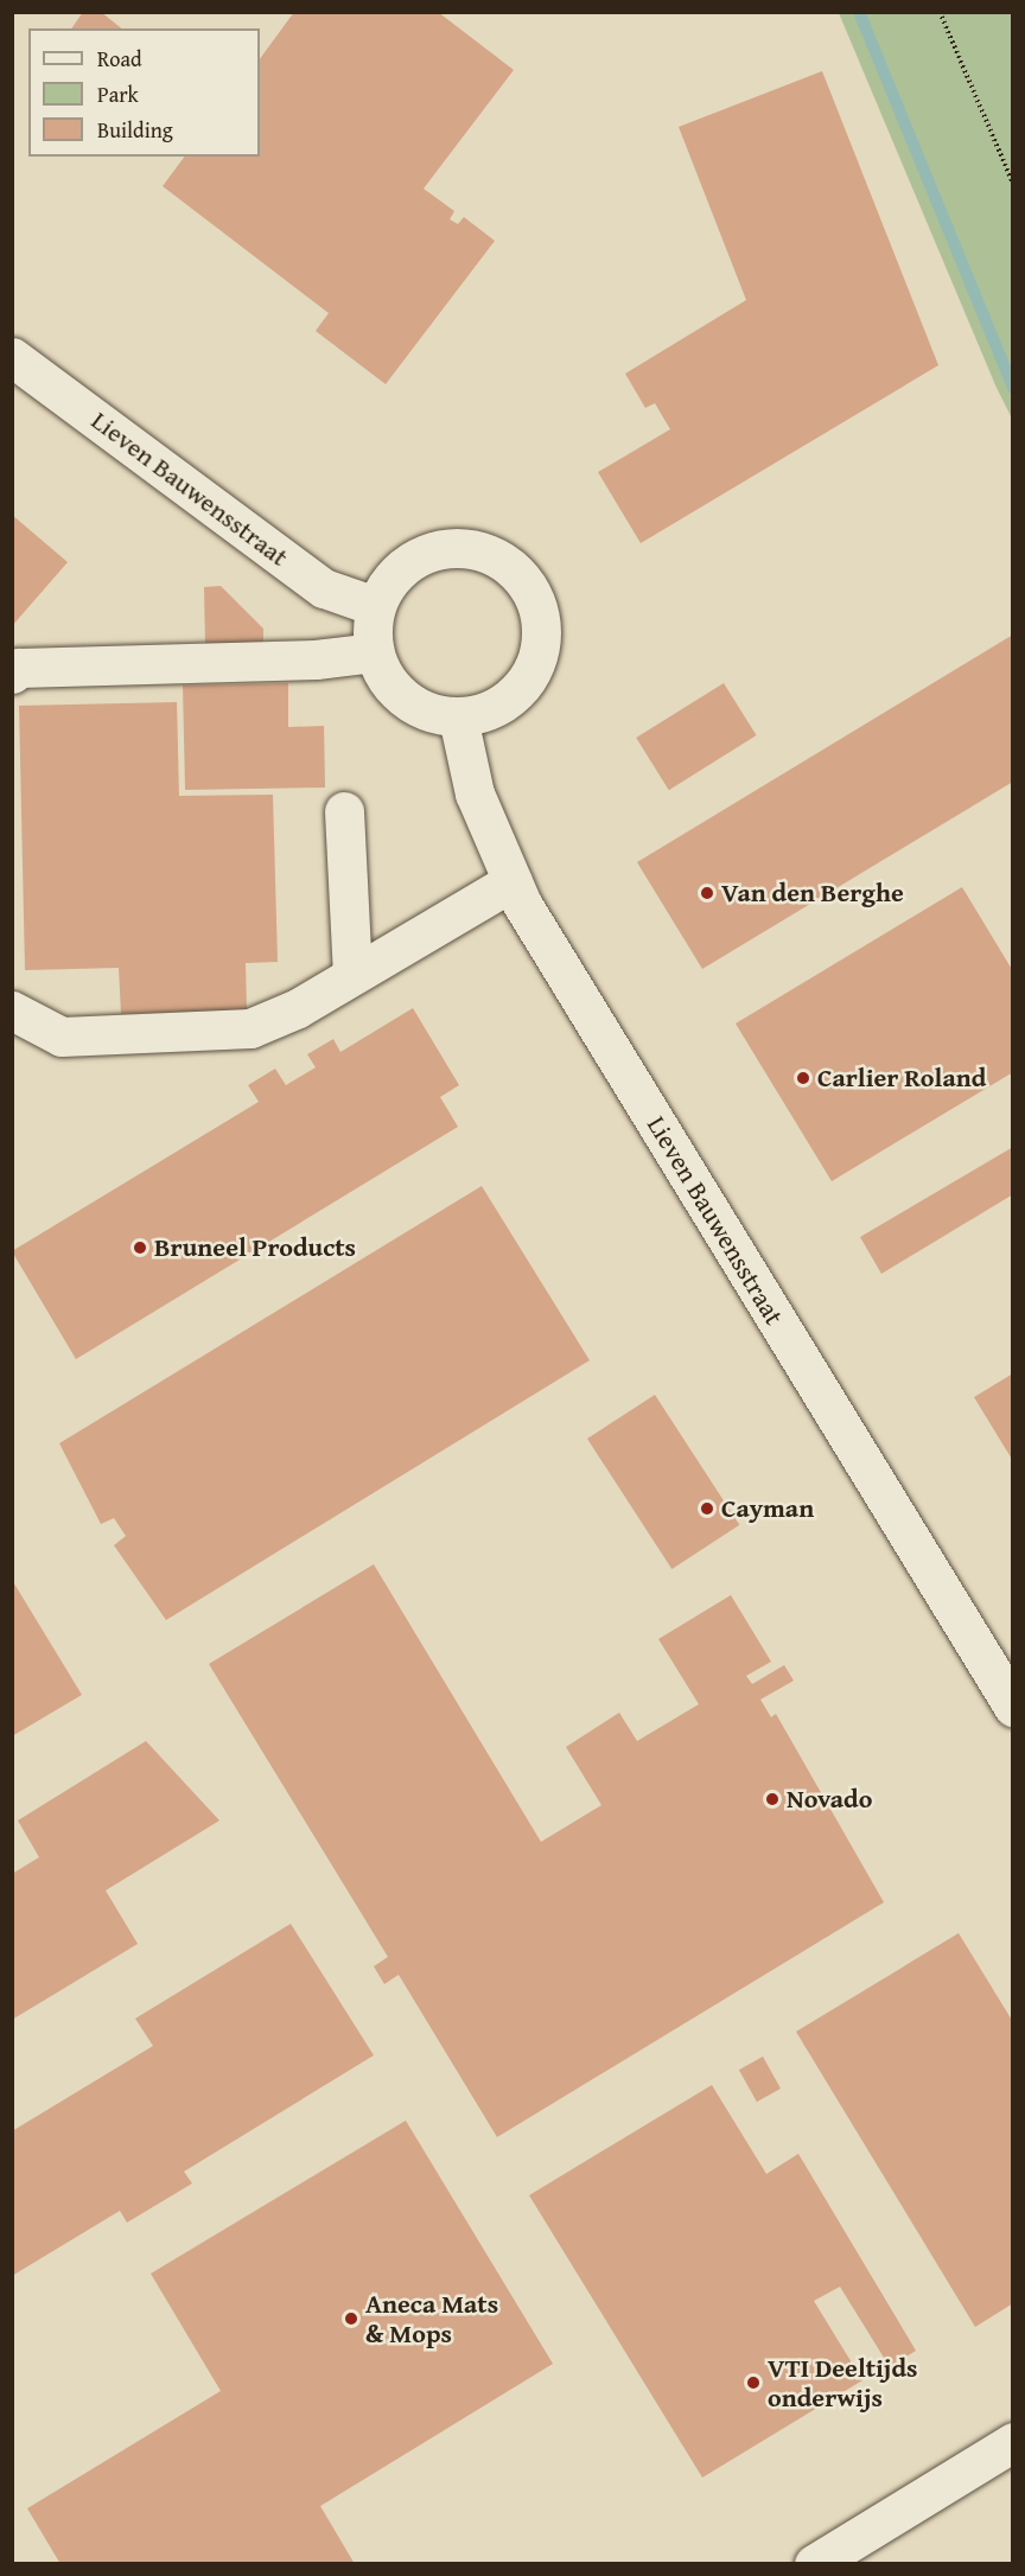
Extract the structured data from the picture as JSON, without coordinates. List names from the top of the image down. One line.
{"streets":{"street":["Lieven Bauwensstraat"]},"places":["Van den Berghe","Carlier Roland","Bruneel Products","Cayman","Novado","Aneca Mats & Mops","VTI Deeltijds onderwijs"],"legend":["Road","Park","Building"]}
